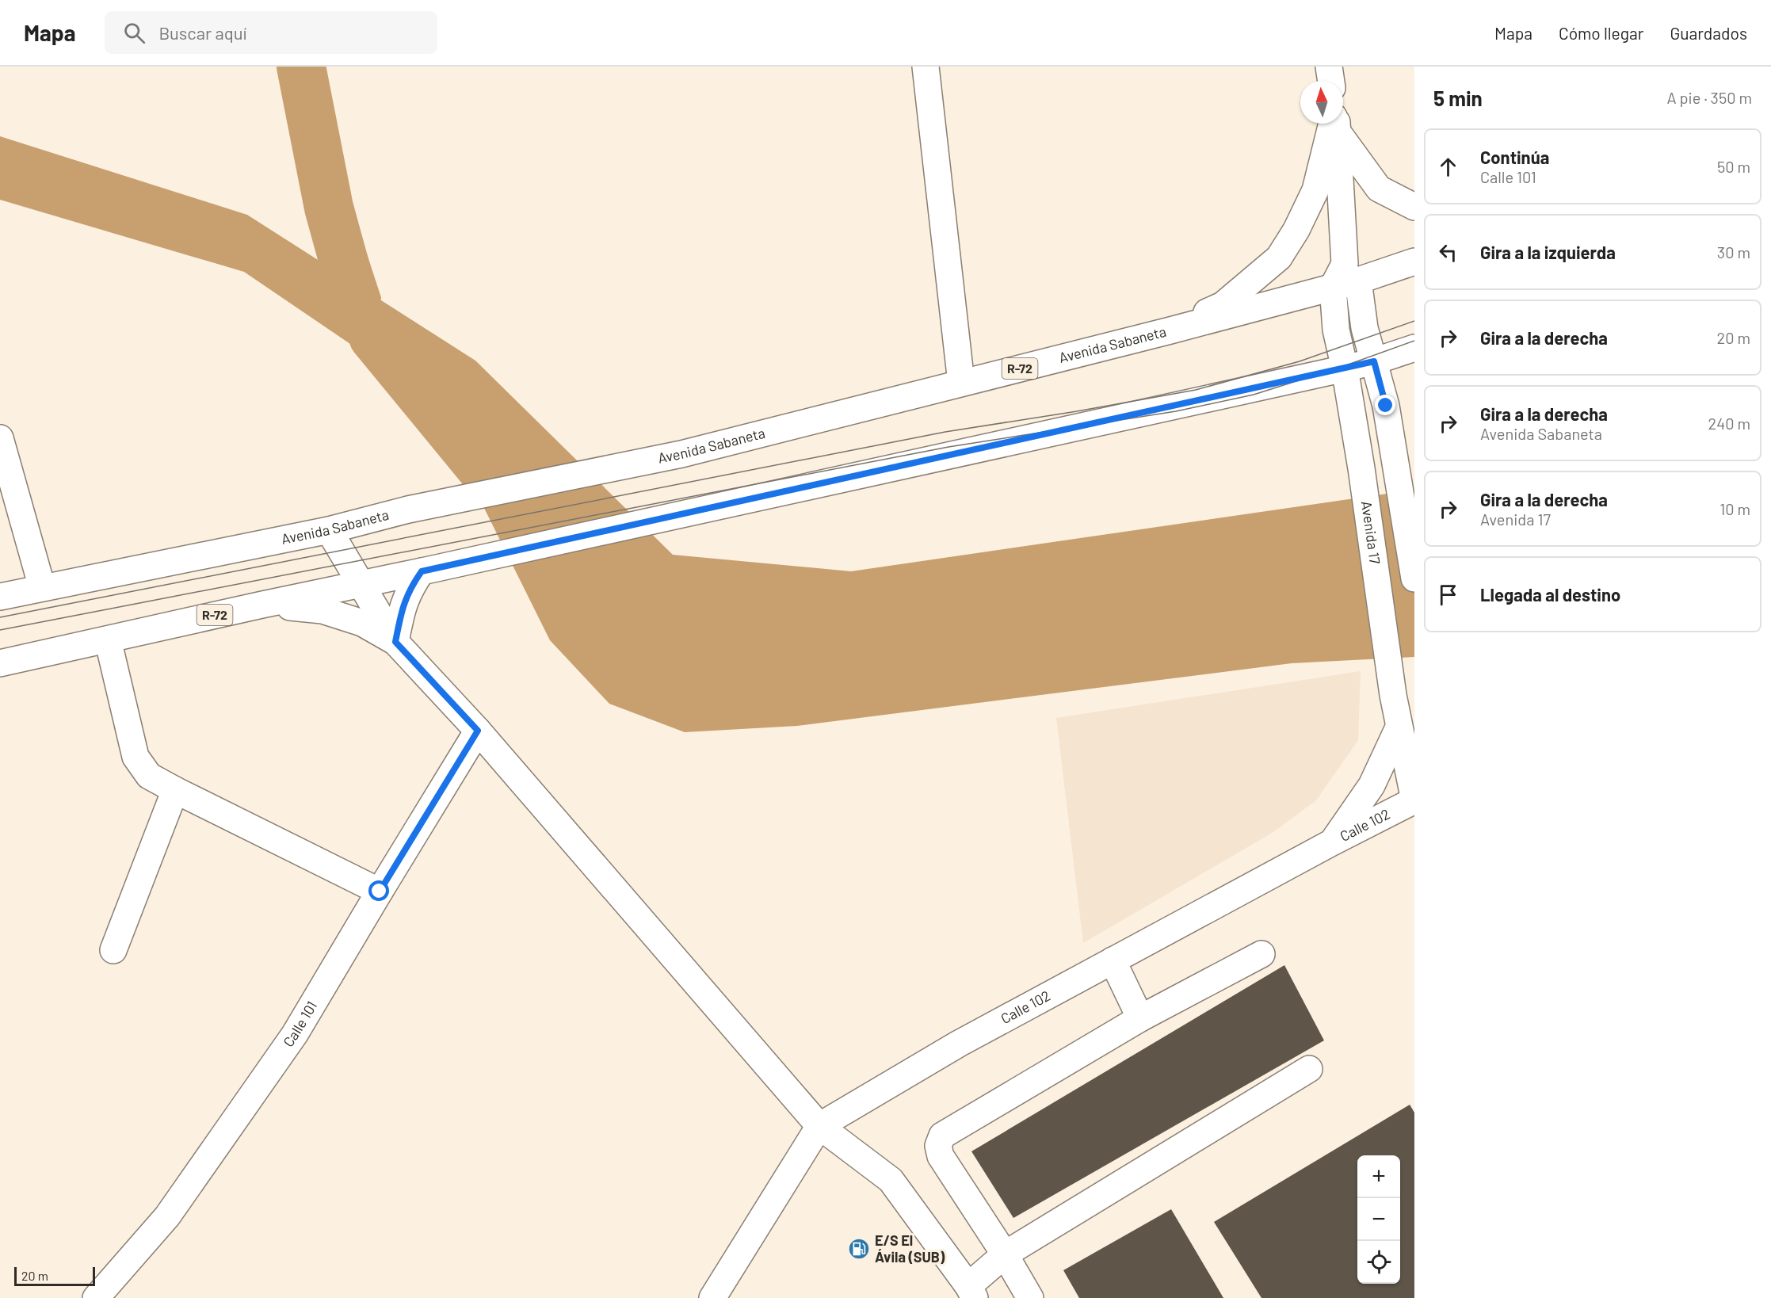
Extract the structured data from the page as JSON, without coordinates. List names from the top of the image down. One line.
{"streets":{"main road":["Avenida Sabaneta","R-72","Avenida 17","Calle 102","Calle 101"]},"crossings":[["Avenida Sabaneta","Avenida 17"],["R-72","Avenida 17"],["Avenida 17","Calle 102"]],"places":{"fuel station":["E/S El Ávila (SUB)"]},"scale_bar":"20 m","north":"top","page":{"header":"Mapa","search":"Buscar aquí","nav":["Mapa","Cómo llegar","Guardados"],"heading":["5 min","A pie · 350 m"],"list":[["Continúa","Calle 101","50 m"],["Gira a la izquierda","30 m"],["Gira a la derecha","20 m"],["Gira a la derecha","Avenida Sabaneta","240 m"],["Gira a la derecha","Avenida 17","10 m"],"Llegada al destino"],"map_buttons":["+","−"],"scale":"20 m"}}
